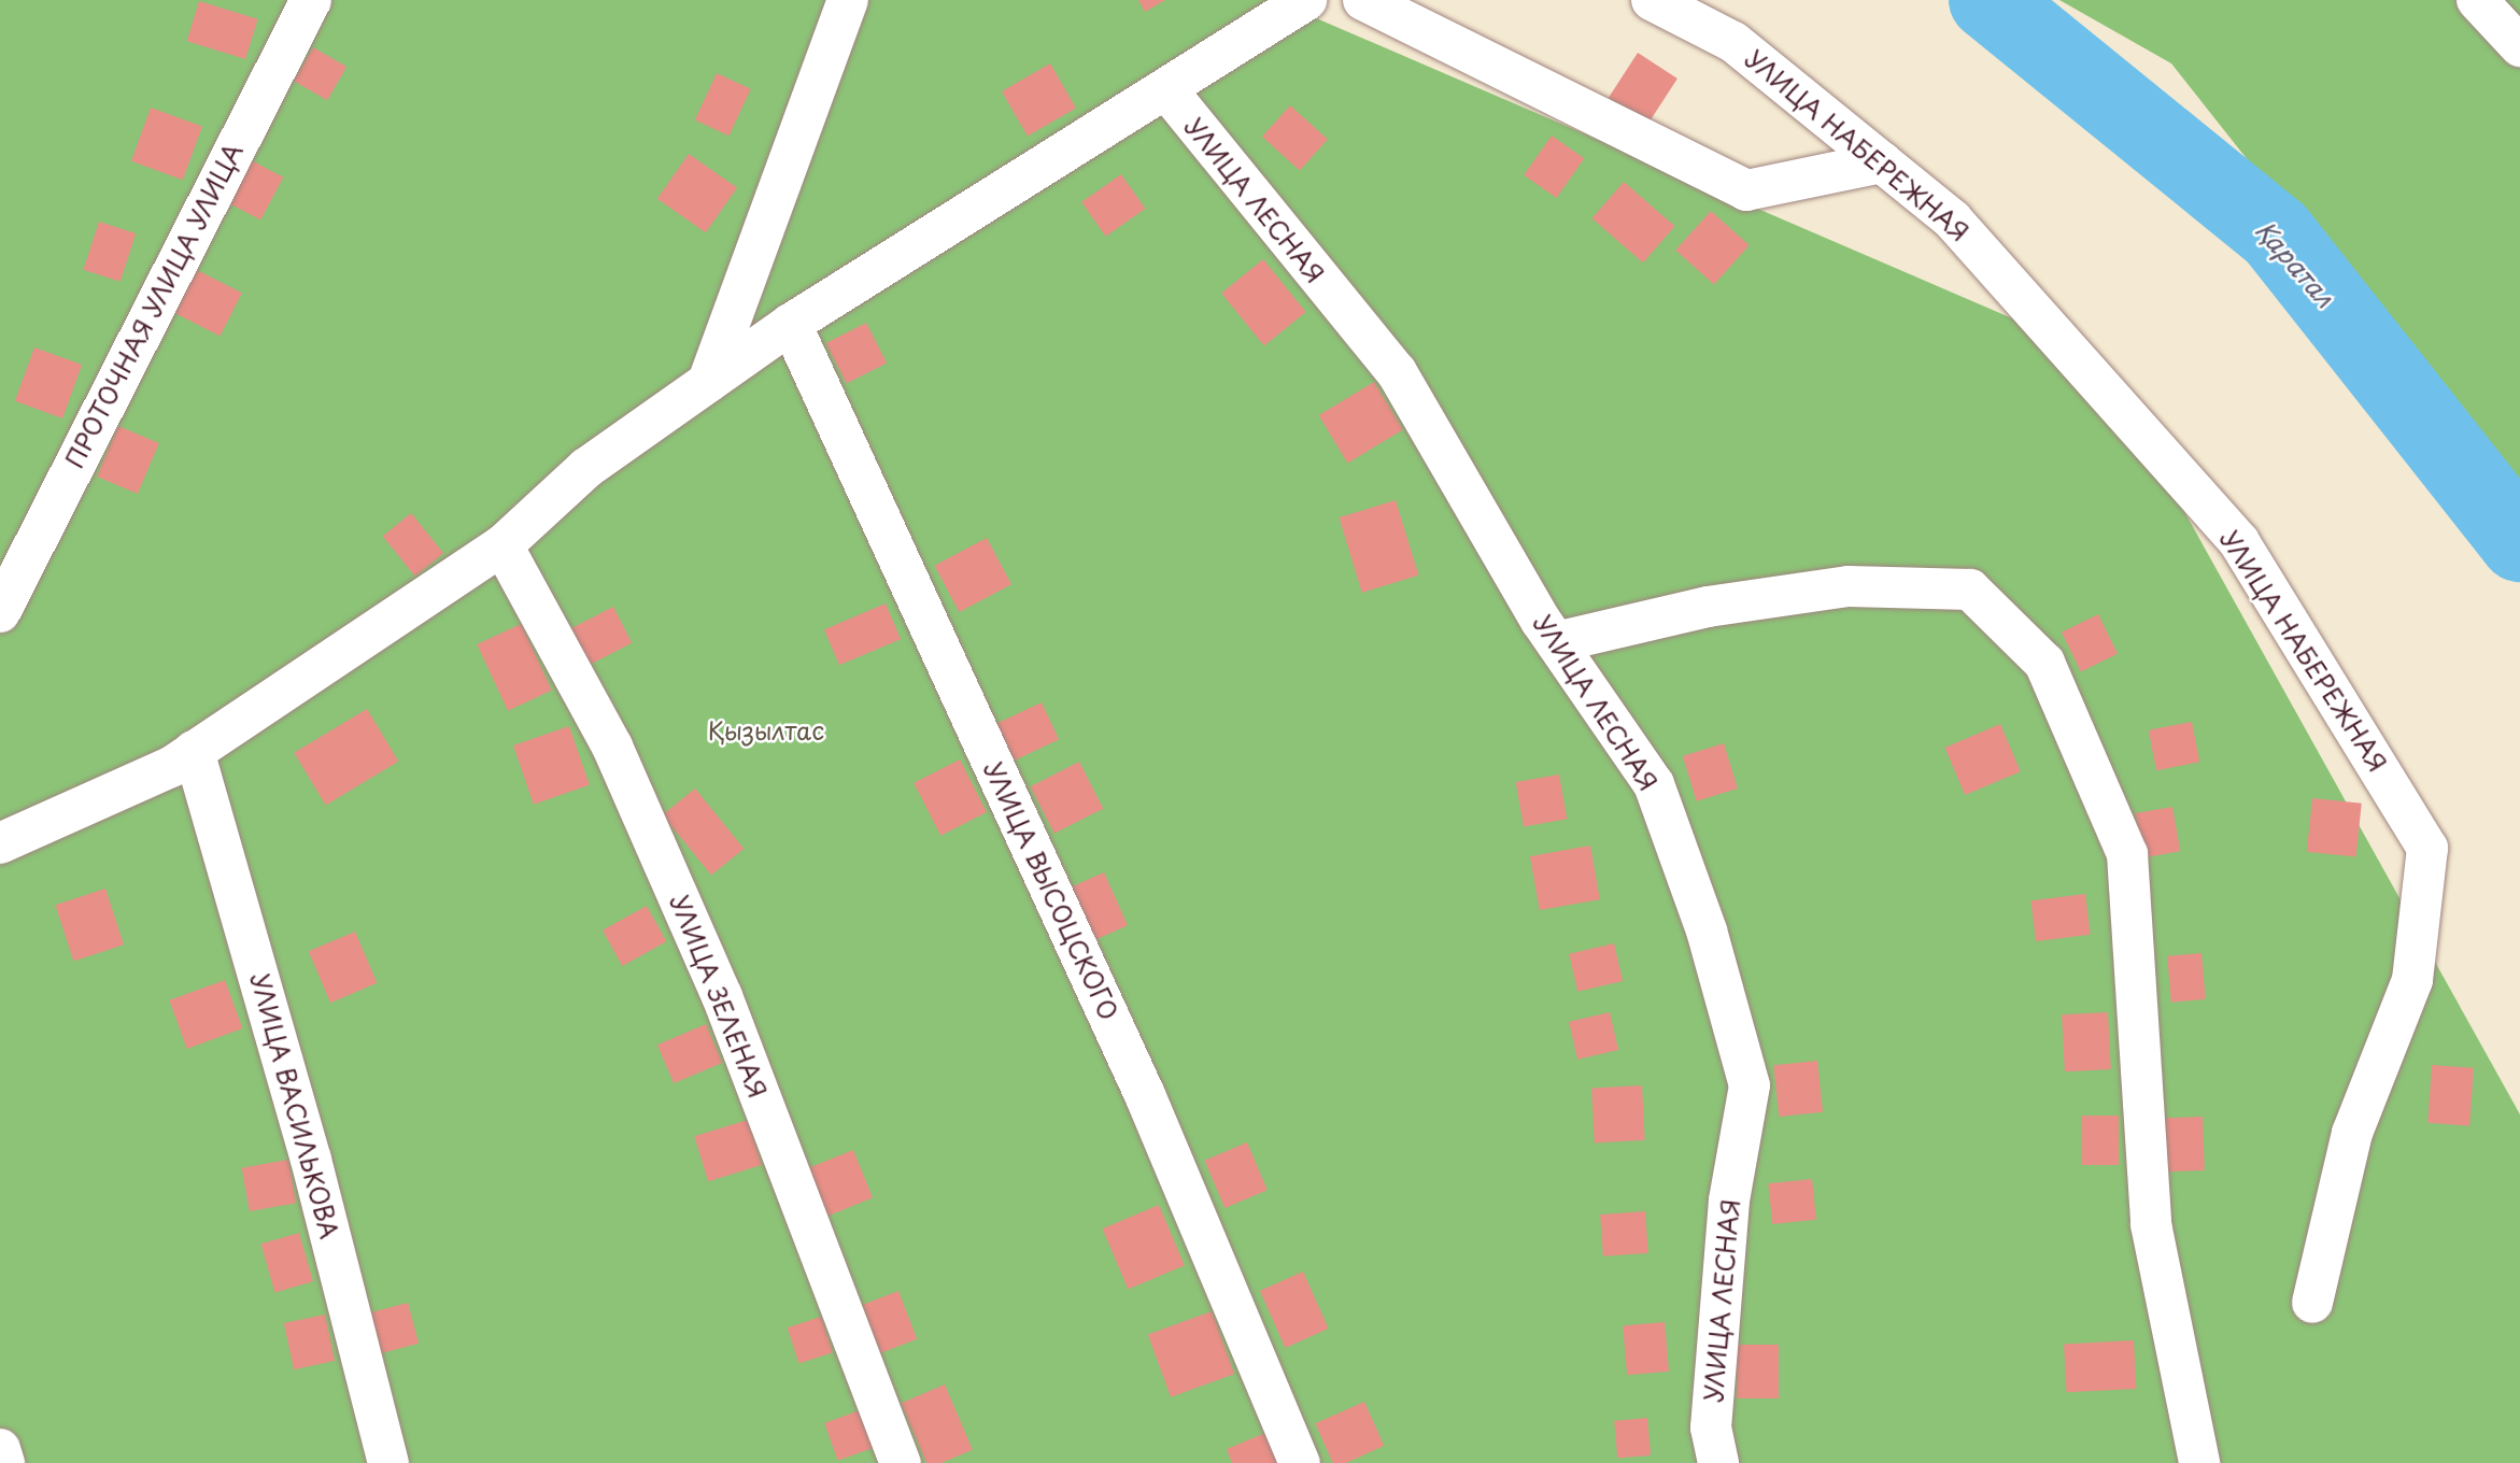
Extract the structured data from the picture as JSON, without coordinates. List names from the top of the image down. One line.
{"streets":{"street":["УЛИЦА НАБЕРЕЖНАЯ","УЛИЦА ЛЕСНАЯ","ПРОТОЧНАЯ УЛИЦА УЛИЦА","УЛИЦА ВЫСОЦСКОГО","УЛИЦА ЗЕЛЕНАЯ","УЛИЦА ВАСИЛЬКОВА"]},"water":["Қаратал"],"parks":["Қызылтас"]}
